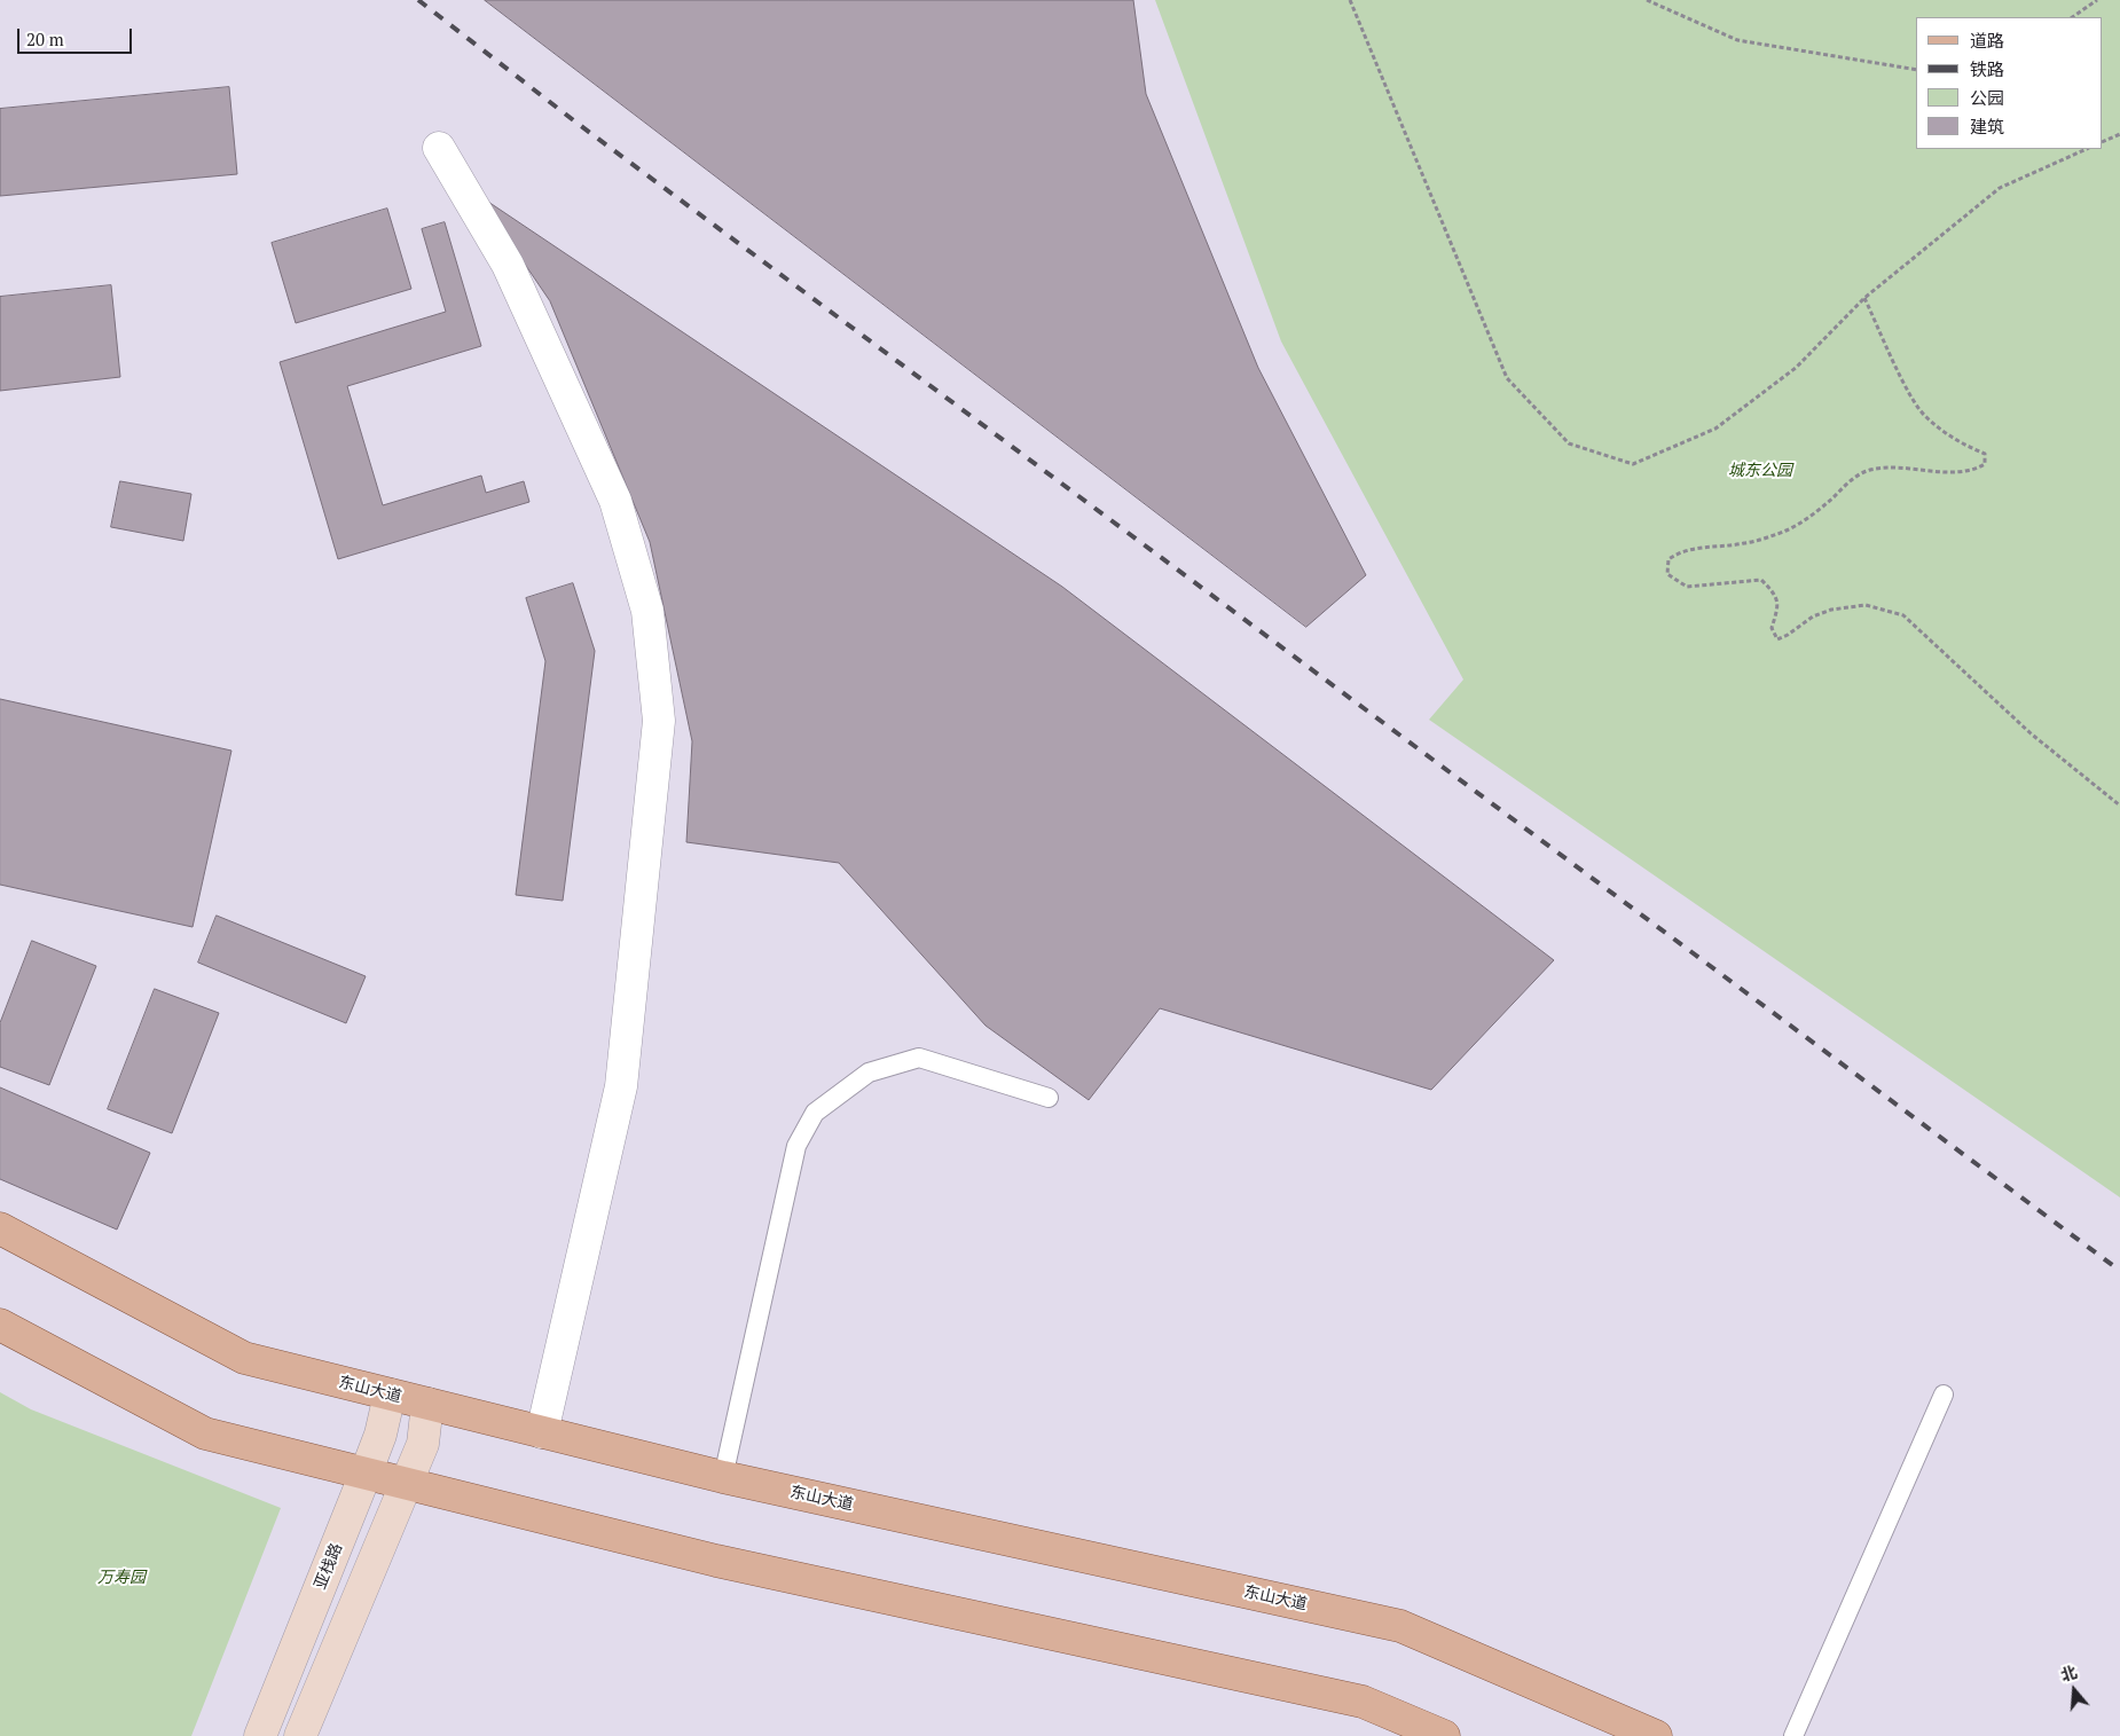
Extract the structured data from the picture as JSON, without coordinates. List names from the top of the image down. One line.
{"streets":{"main road":["东山大道","亚栈路"]},"crossings":[["东山大道","亚栈路"]],"parks":["城东公园","万寿园"],"legend":["道路","铁路","公园","建筑"],"scale_bar":"20 m","north":"top"}
